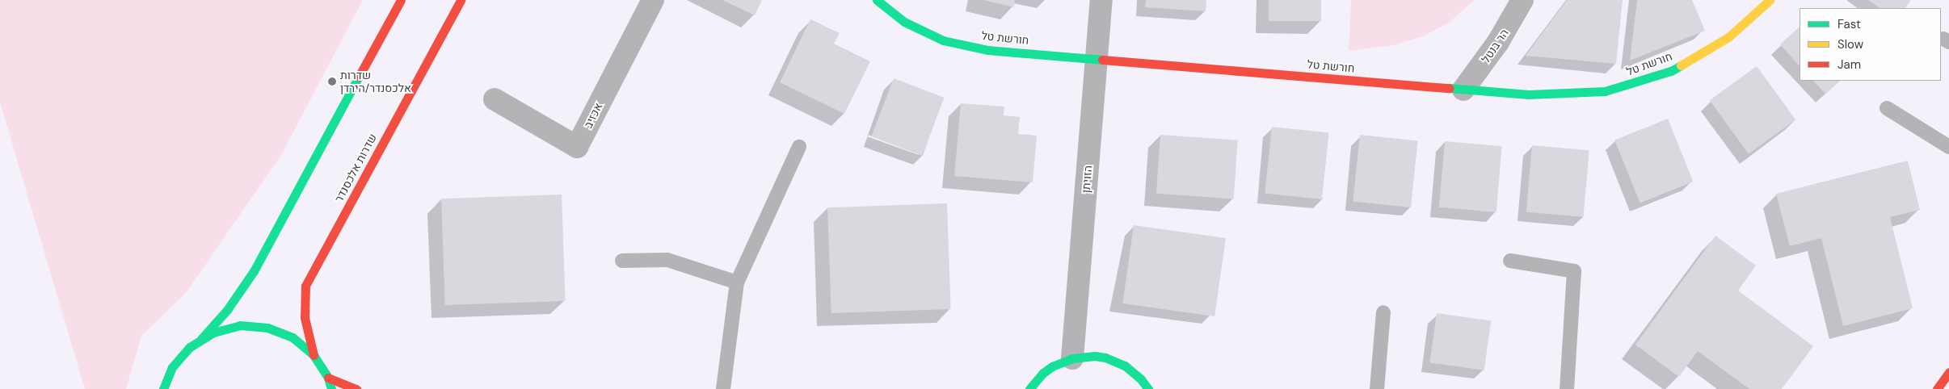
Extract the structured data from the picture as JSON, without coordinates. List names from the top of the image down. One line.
{"streets":{"street":["חורשת טל","הר בנטל","אכזיב","שדרות אלכסנדר","הזויתן"]},"crossings":[["חורשת טל","הר בנטל"],["חורשת טל","הזויתן"]],"places":["שדרות אלכסנדר/הירדן"],"legend":["Fast","Slow","Jam"]}
